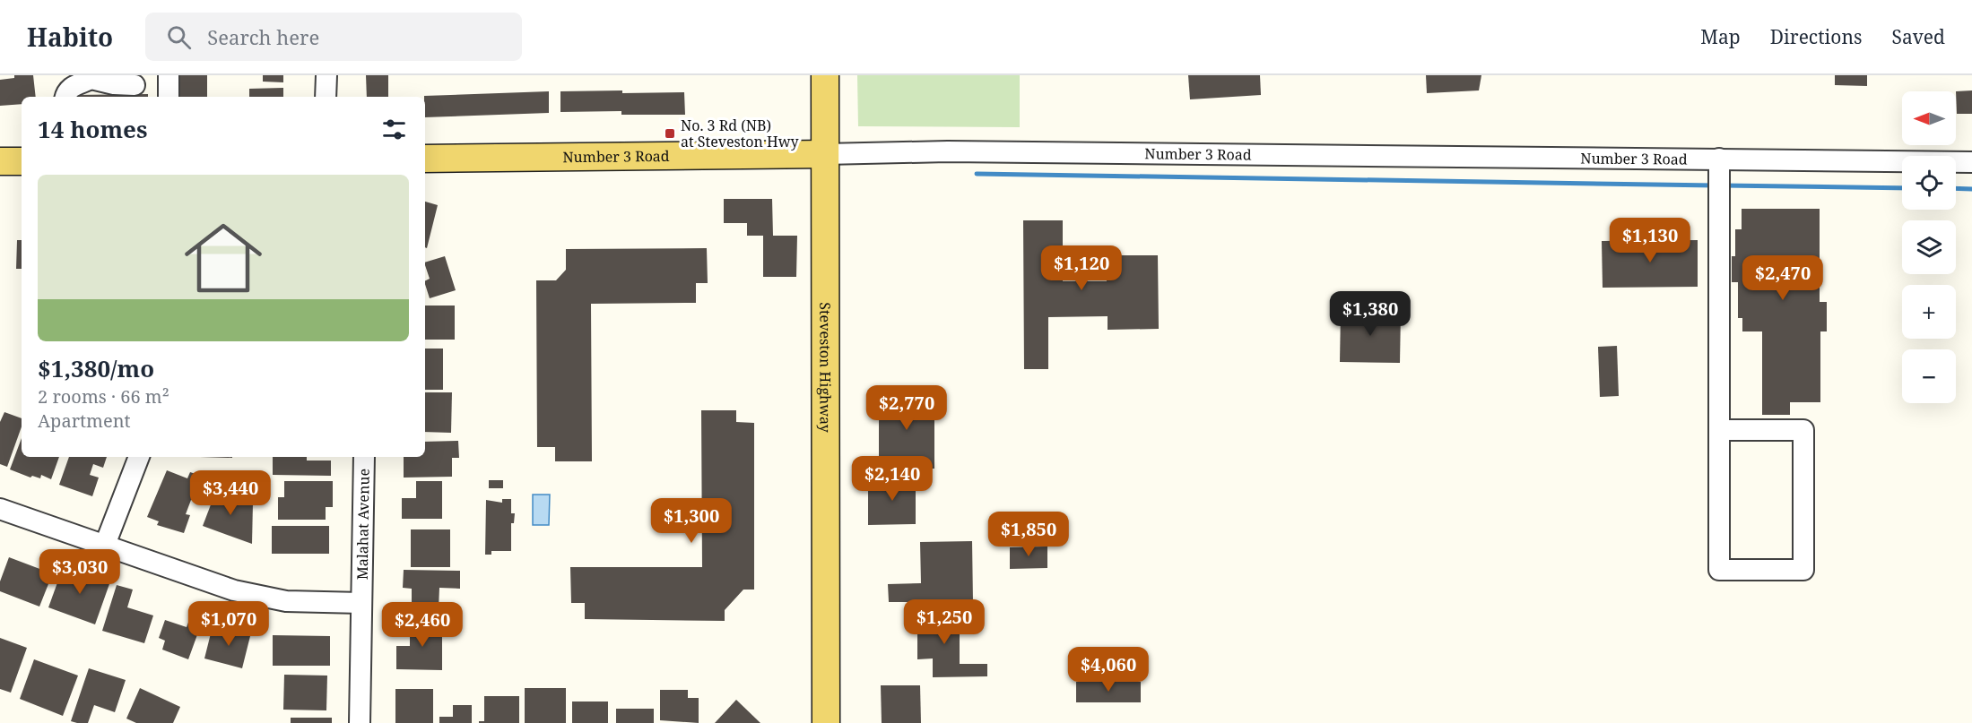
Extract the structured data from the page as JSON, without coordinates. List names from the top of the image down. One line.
{"streets":{"main road":["Number 3 Road","Steveston Highway"],"street":["Malahat Avenue"]},"crossings":[["Number 3 Road","Steveston Highway"]],"places":{"transit":["No. 3 Rd (NB) at Steveston Hwy"]},"north":"left","page":{"header":"Habito","search":"Search here","nav":["Map","Directions","Saved"],"map_buttons":["+","−"],"heading":"14 homes","list":[{"name":"$1,380/mo","note":"2 rooms · 66 m² · Apartment"}],"price":["$1,130","$1,120","$2,470","$1,380","$2,770","$2,140","$3,440","$1,300","$1,850","$3,030","$1,250","$1,070","$2,460","$4,060"]}}
